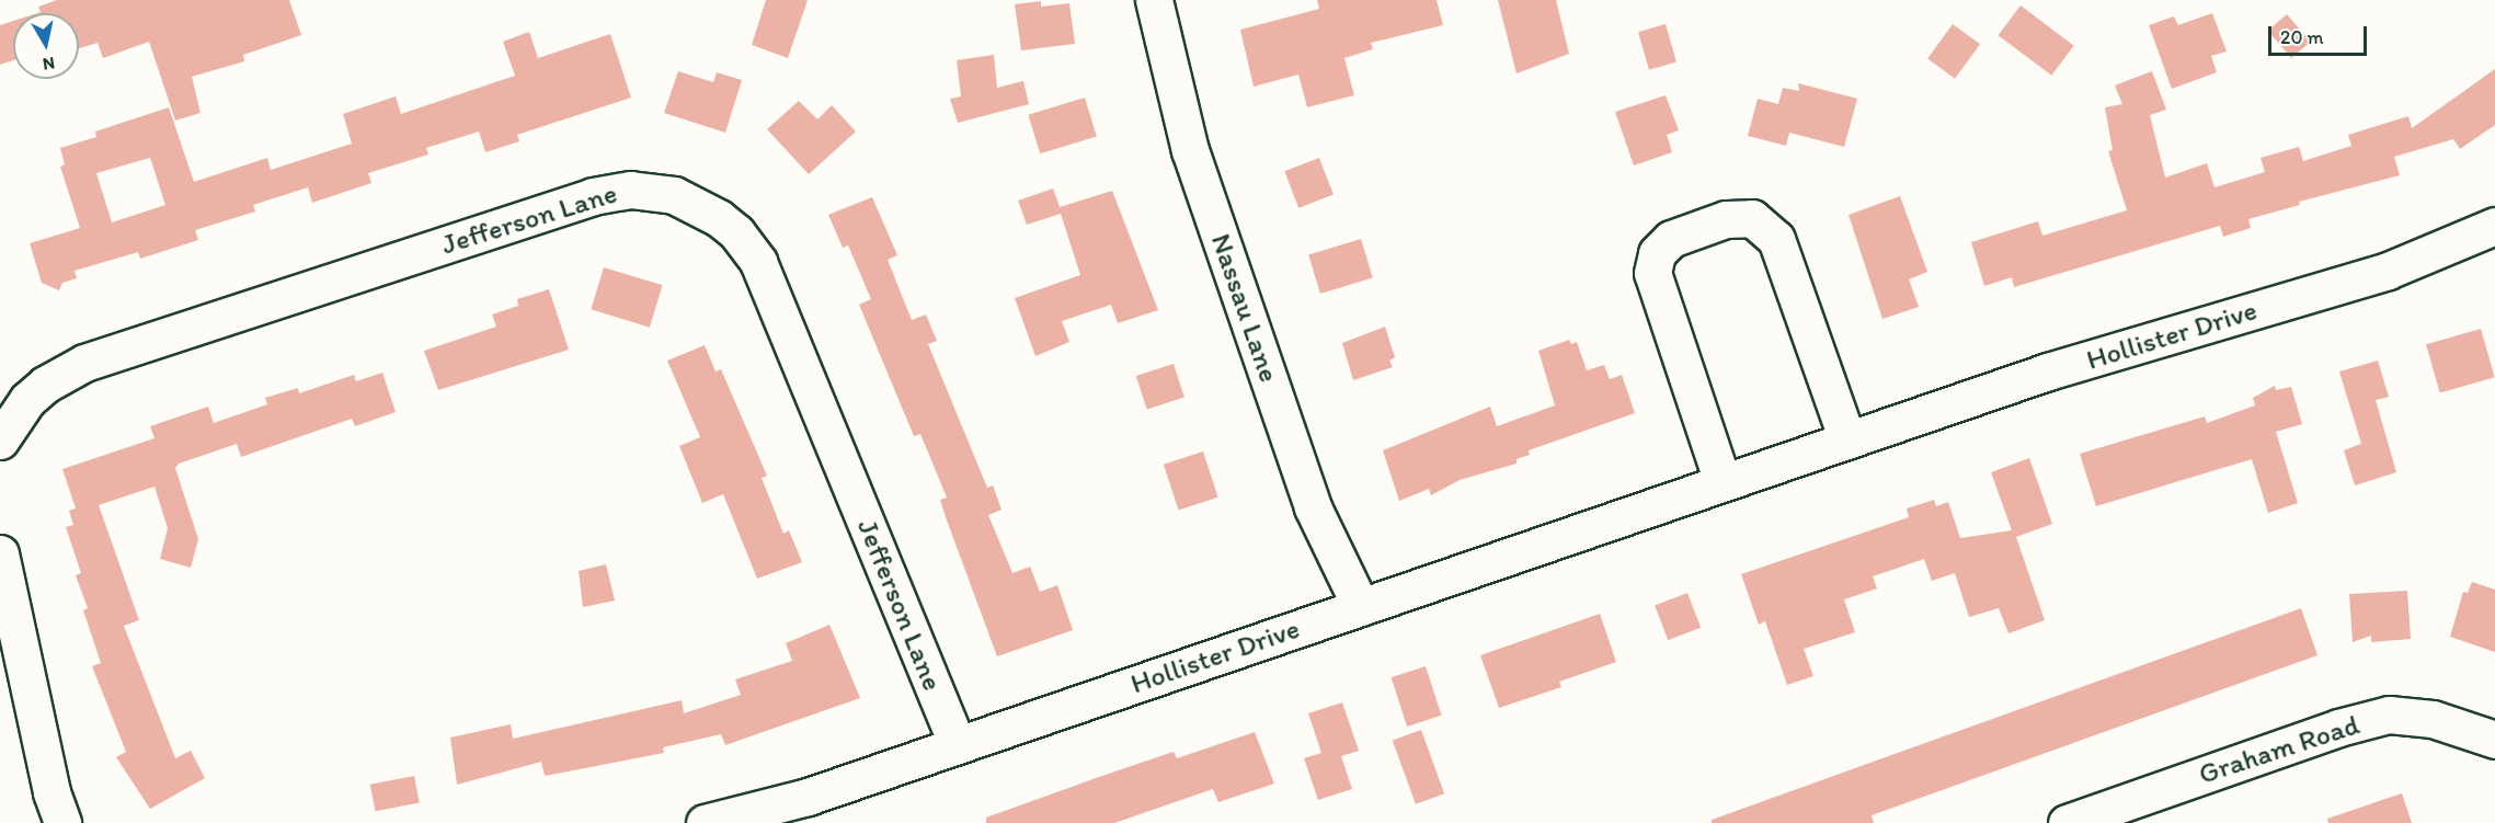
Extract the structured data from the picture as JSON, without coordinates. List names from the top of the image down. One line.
{"streets":{"street":["Jefferson Lane","Nassau Lane","Hollister Drive","Graham Road"]},"crossings":[["Jefferson Lane","Hollister Drive"],["Nassau Lane","Hollister Drive"]],"scale_bar":"20 m","north":"bottom"}
